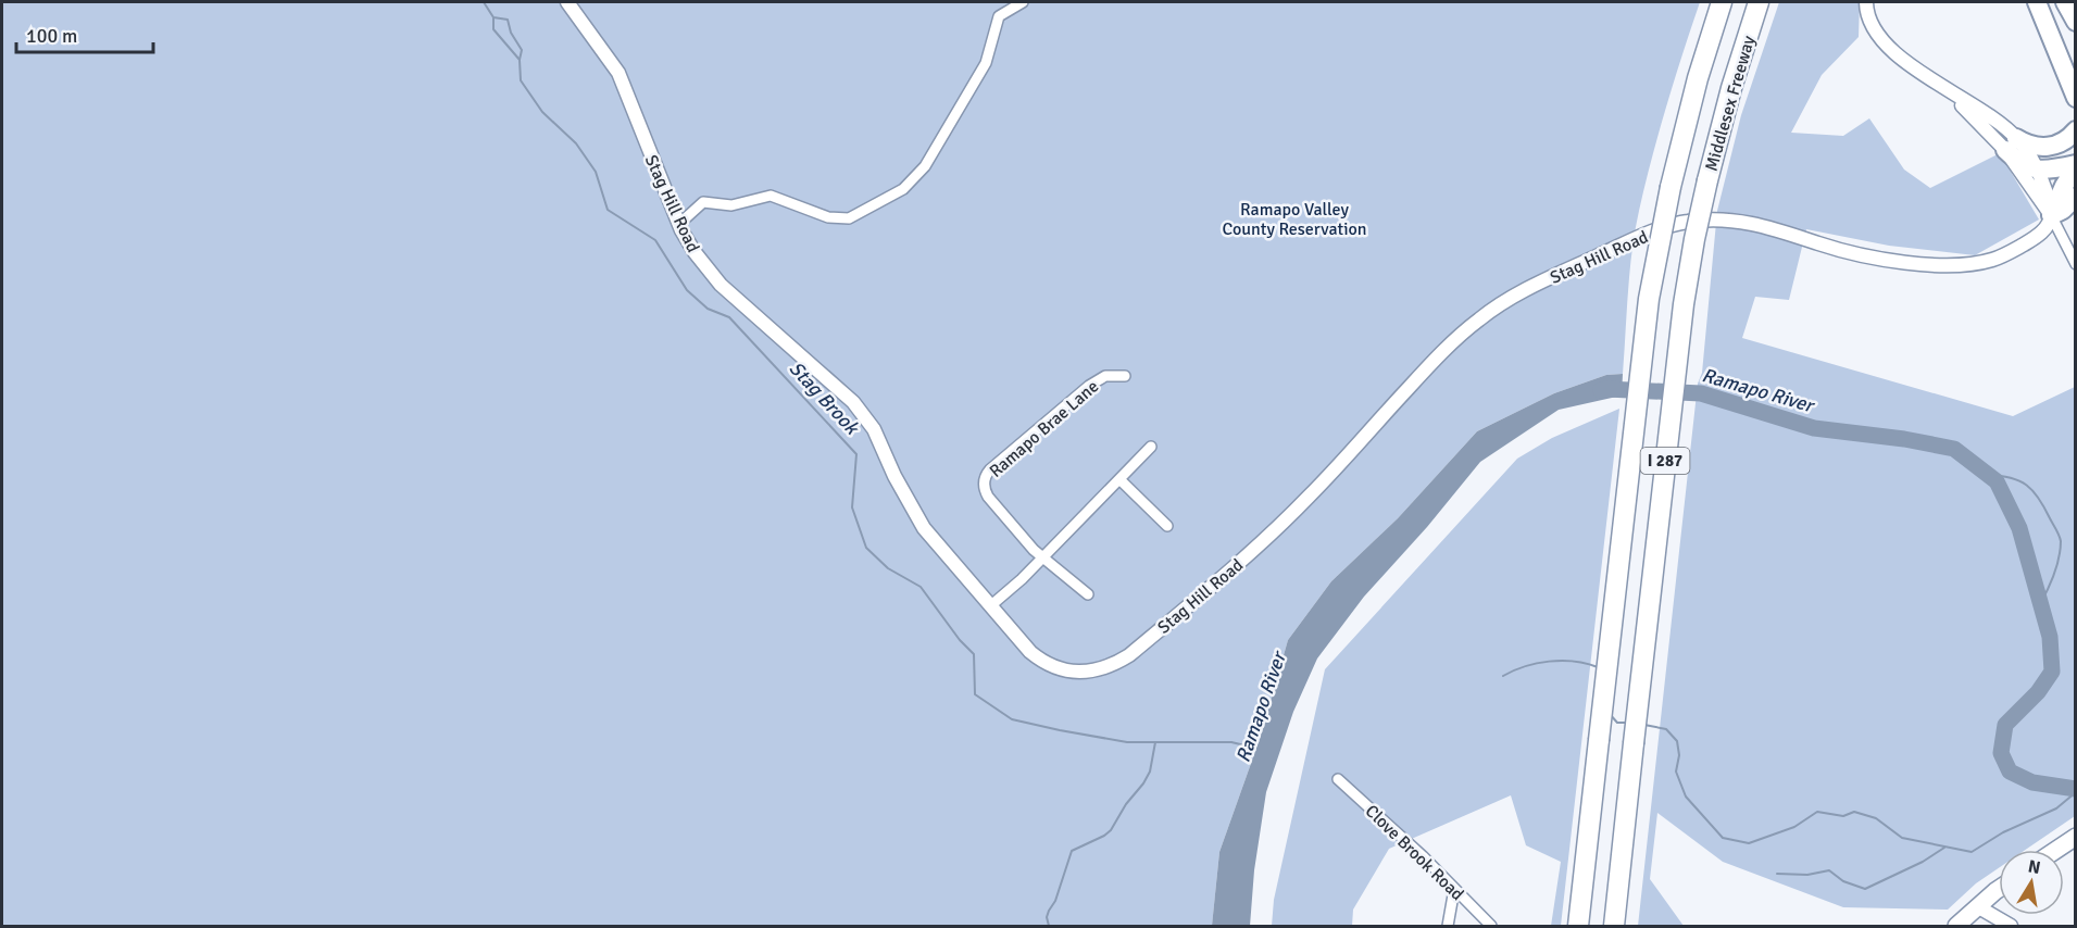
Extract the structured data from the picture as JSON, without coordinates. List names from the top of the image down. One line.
{"streets":{"highway":["Middlesex Freeway","I 287"],"street":["Stag Hill Road","Ramapo Brae Lane","Clove Brook Road"]},"water":["Ramapo River","Stag Brook"],"parks":["Ramapo Valley County Reservation"],"scale_bar":"100 m","north":"top"}
